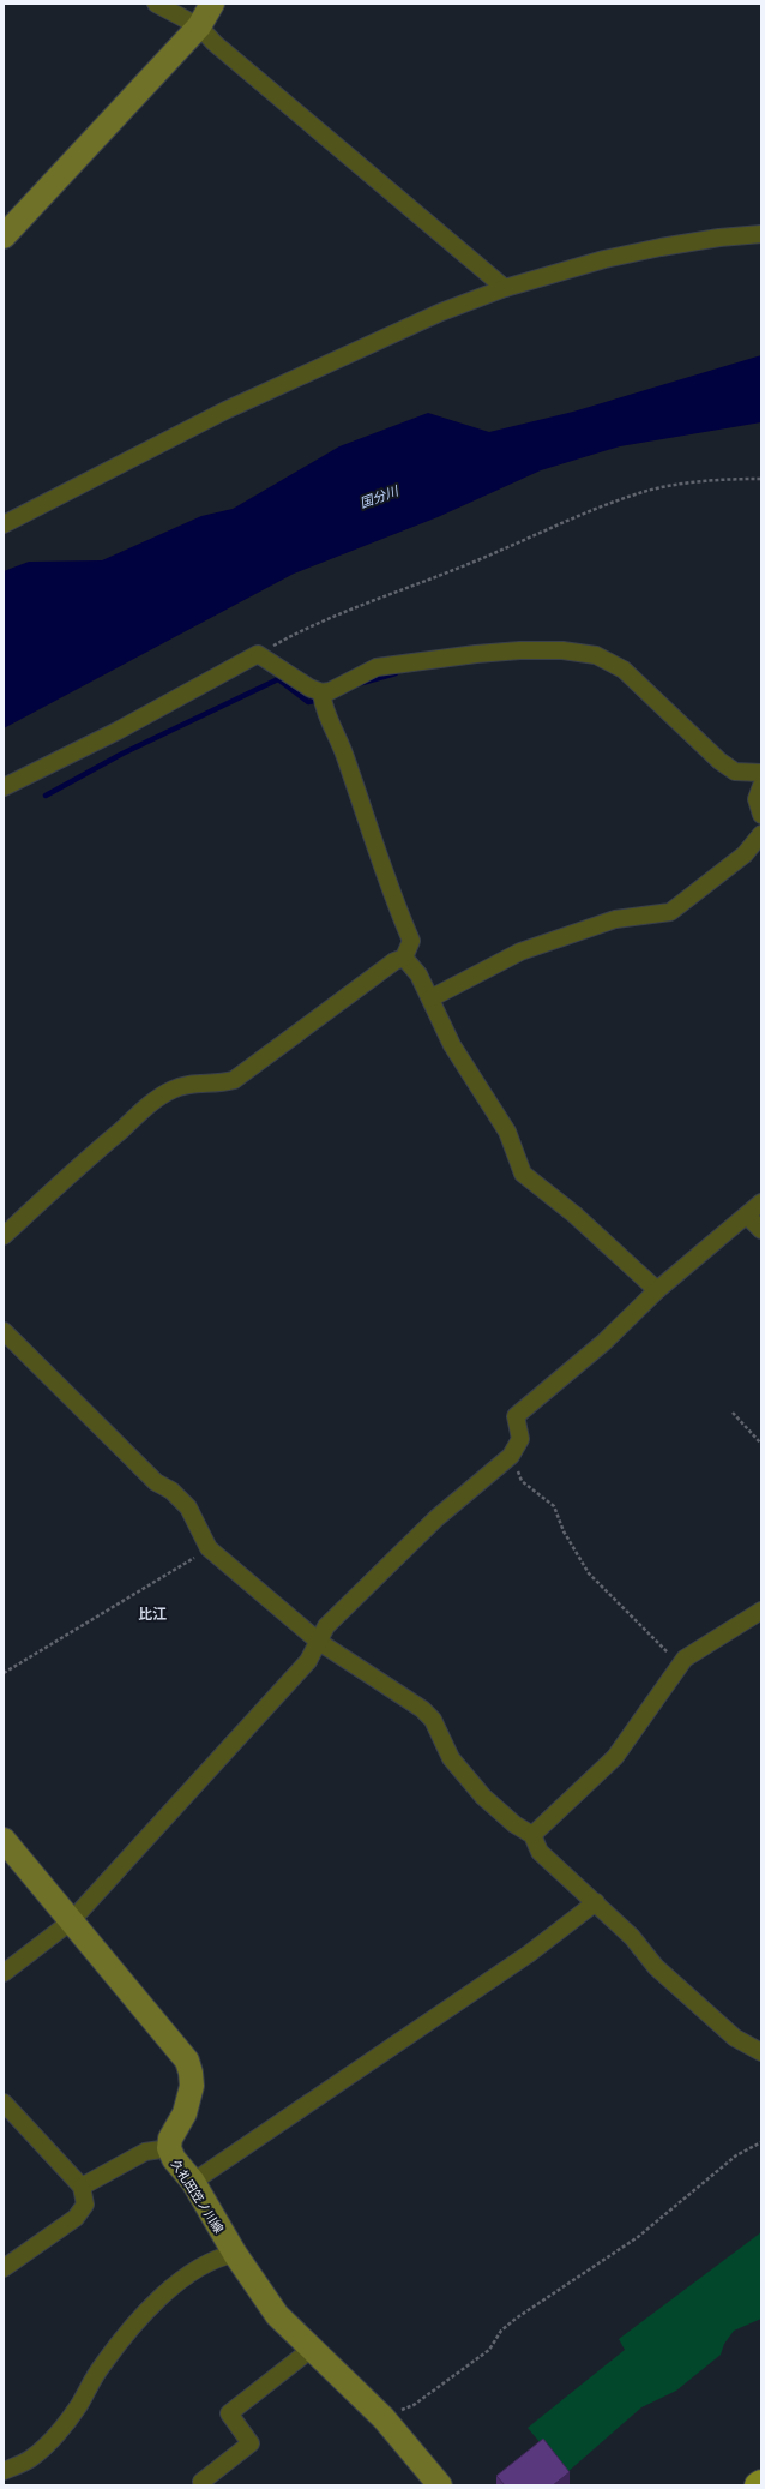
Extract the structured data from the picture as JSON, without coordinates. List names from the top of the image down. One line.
{"streets":{"main road":["久礼田笠ノ川線"]},"districts":["比江"],"water":["国分川"]}
